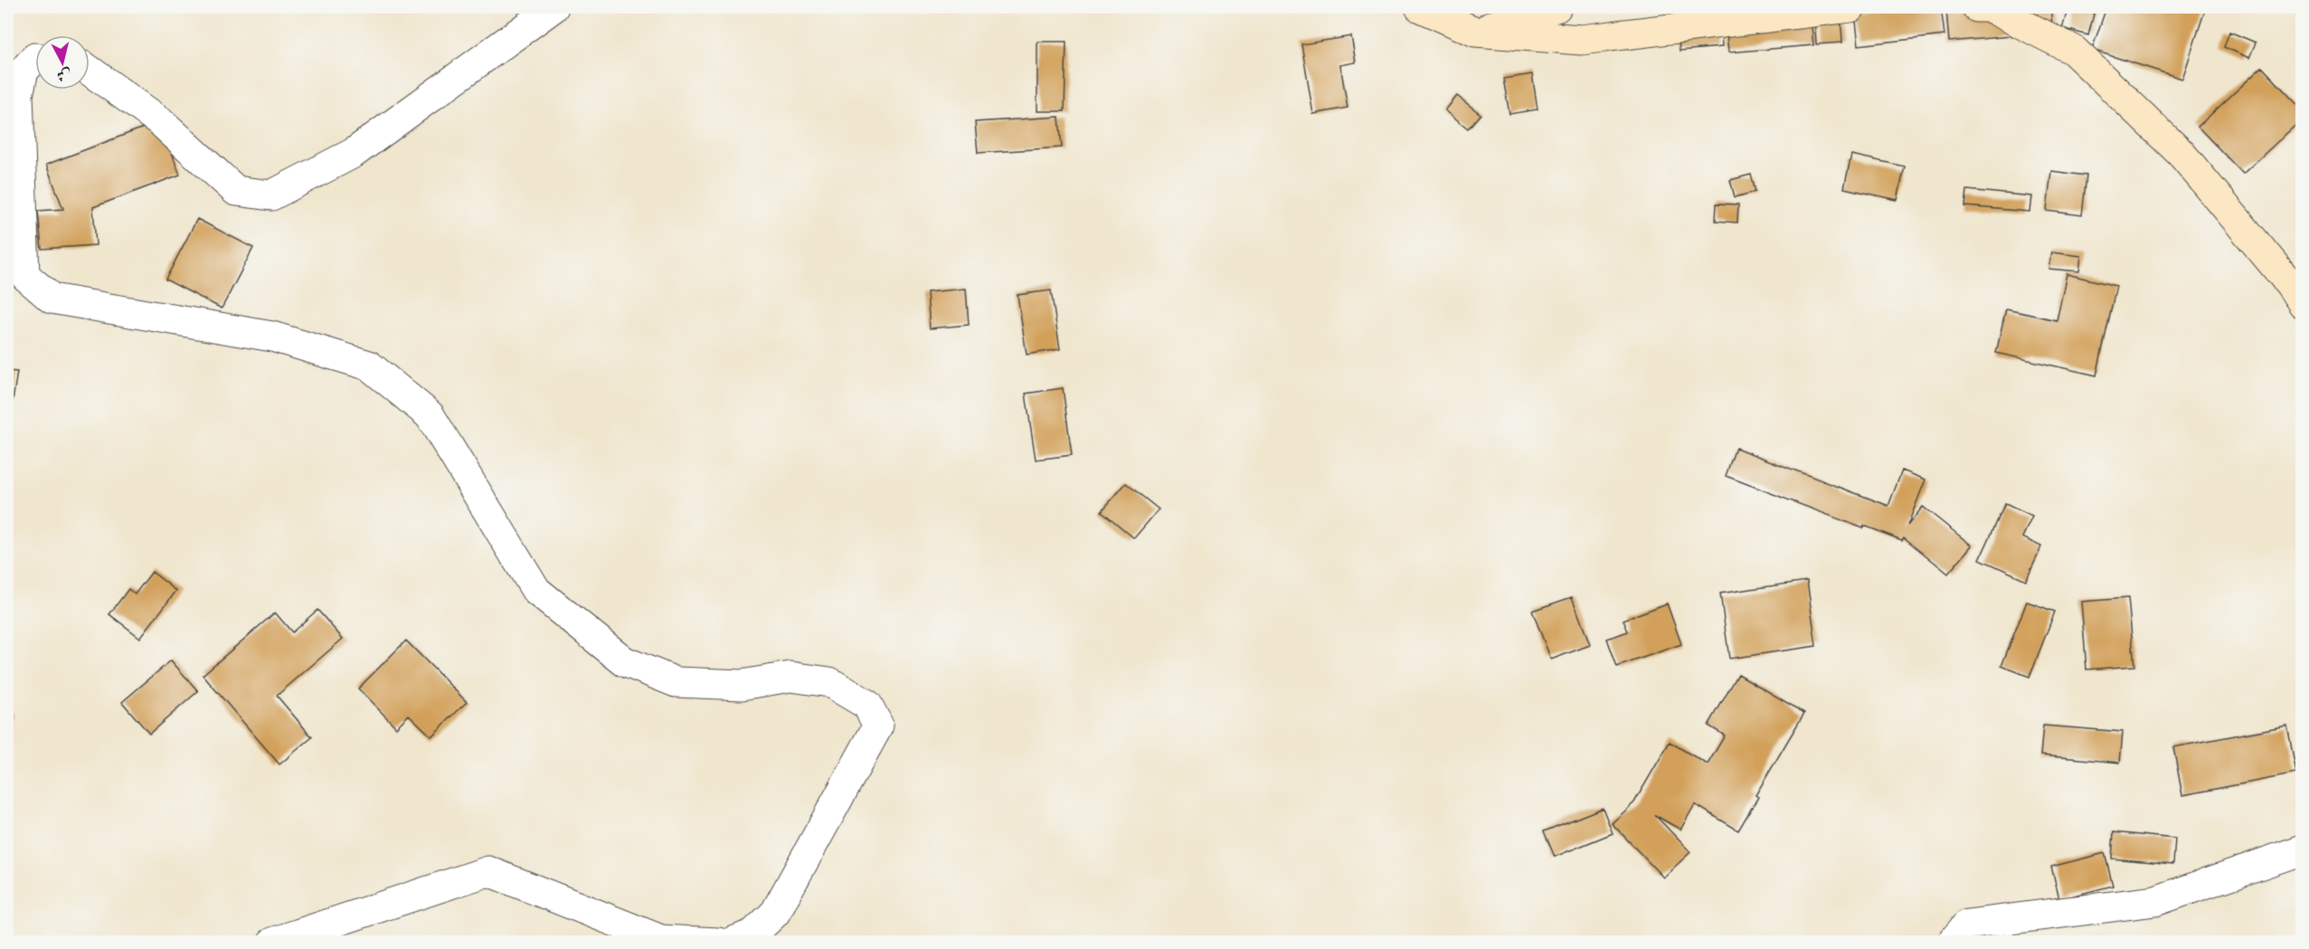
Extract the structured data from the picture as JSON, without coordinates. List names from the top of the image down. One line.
{"north":"bottom"}
